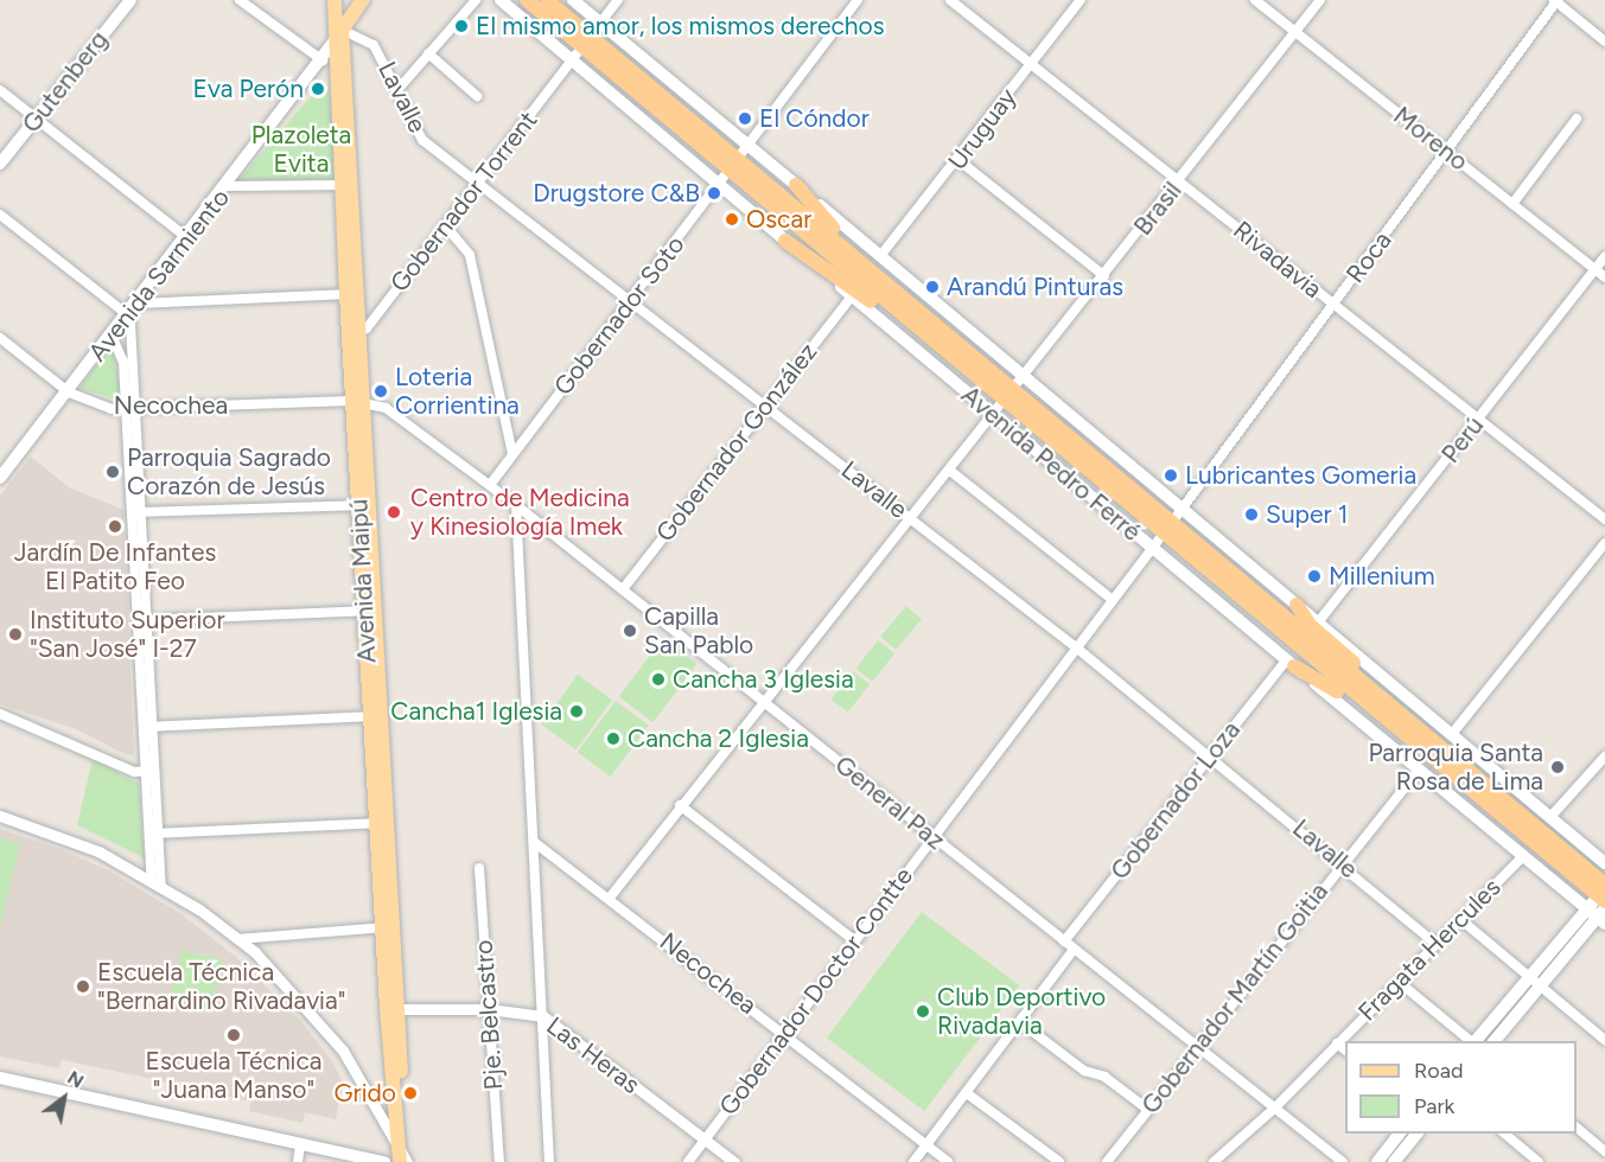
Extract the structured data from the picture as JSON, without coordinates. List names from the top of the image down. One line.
{"streets":{"highway":["Avenida Pedro Ferré"],"main road":["Gutenberg","Avenida Sarmiento","Avenida Maipú"],"street":["Lavalle","Uruguay","Moreno","Gobernador Torrent","Brasil","Roca","Rivadavia","Gobernador Soto","Necochea","Perú","Gobernador González","Gobernador Loza","General Paz","Fragata Hercules","Gobernador Doctor Contte","Gobernador Martín Goitia","Pje. Belcastro","Las Heras"]},"crossings":[["Lavalle","Gobernador Torrent"],["Lavalle","Brasil"],["Lavalle","Avenida Sarmiento"],["Lavalle","Gobernador Soto"],["Lavalle","Gobernador González"],["Lavalle","Avenida Maipú"],["Lavalle","Gobernador Loza"],["Lavalle","Fragata Hercules"],["Lavalle","Gobernador Doctor Contte"],["Lavalle","Gobernador Martín Goitia"],["Uruguay","Rivadavia"],["Uruguay","Avenida Pedro Ferré"],["Moreno","Brasil"],["Moreno","Roca"],["Moreno","Perú"],["Gobernador Torrent","Avenida Pedro Ferré"],["Gobernador Torrent","Avenida Maipú"],["Brasil","Rivadavia"],["Brasil","Necochea"],["Brasil","Avenida Pedro Ferré"],["Brasil","General Paz"],["Roca","Rivadavia"],["Roca","Avenida Pedro Ferré"],["Roca","Gobernador Doctor Contte"],["Rivadavia","Perú"],["Avenida Sarmiento","Necochea"],["Avenida Sarmiento","Avenida Maipú"],["Gobernador Soto","Avenida Pedro Ferré"],["Gobernador Soto","General Paz"],["Necochea","Avenida Maipú"],["Necochea","General Paz"],["Necochea","Gobernador Doctor Contte"],["Perú","Avenida Pedro Ferré"],["Gobernador González","Avenida Pedro Ferré"],["Gobernador González","General Paz"],["Avenida Pedro Ferré","Gobernador Loza"],["Avenida Pedro Ferré","Fragata Hercules"],["Avenida Pedro Ferré","Gobernador Doctor Contte"],["Avenida Pedro Ferré","Gobernador Martín Goitia"],["Avenida Maipú","General Paz"],["Avenida Maipú","Las Heras"],["Gobernador Loza","General Paz"],["General Paz","Fragata Hercules"],["General Paz","Gobernador Doctor Contte"],["General Paz","Gobernador Martín Goitia"],["Gobernador Doctor Contte","Las Heras"],["Pje. Belcastro","Las Heras"]],"parks":["Plazoleta Evita"],"places":["El mismo amor, los mismos derechos","Eva Perón","El Cóndor","Drugstore C&B","Oscar","Arandú Pinturas","Loteria Corrientina","Parroquia Sagrado Corazón de Jesús","Lubricantes Gomeria","Centro de Medicina y Kinesiología Imek","Super 1","Jardín De Infantes El Patito Feo","Millenium","Capilla San Pablo","Instituto Superior \"San José\" I-27","Cancha 3 Iglesia","Cancha1 Iglesia","Cancha 2 Iglesia","Parroquia Santa Rosa de Lima","Escuela Técnica \"Bernardino Rivadavia\"","Club Deportivo Rivadavia","Escuela Técnica \"Juana Manso\"","Grido"],"legend":["Road","Park"],"north":"top right"}
